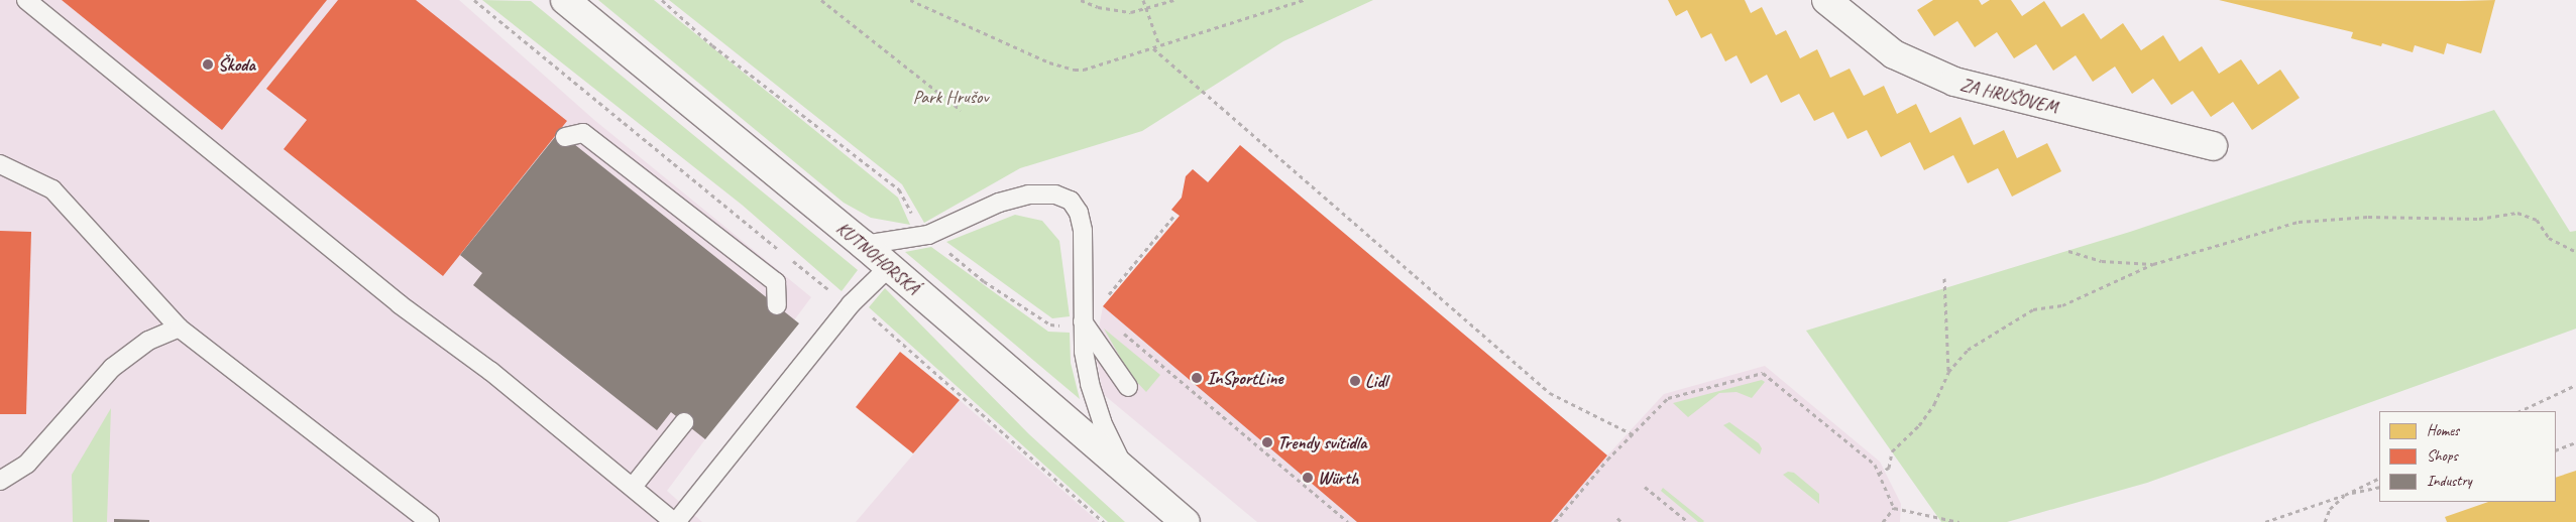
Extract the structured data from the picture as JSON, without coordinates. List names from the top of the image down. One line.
{"streets":{"main road":["ZA HRUŠOVEM","KUTNOHORSKÁ"]},"parks":["Park Hrušov"],"places":["Škoda","InSportLine","Lidl","Trendy svítidla","Würth"],"legend":["Homes","Shops","Industry"]}
